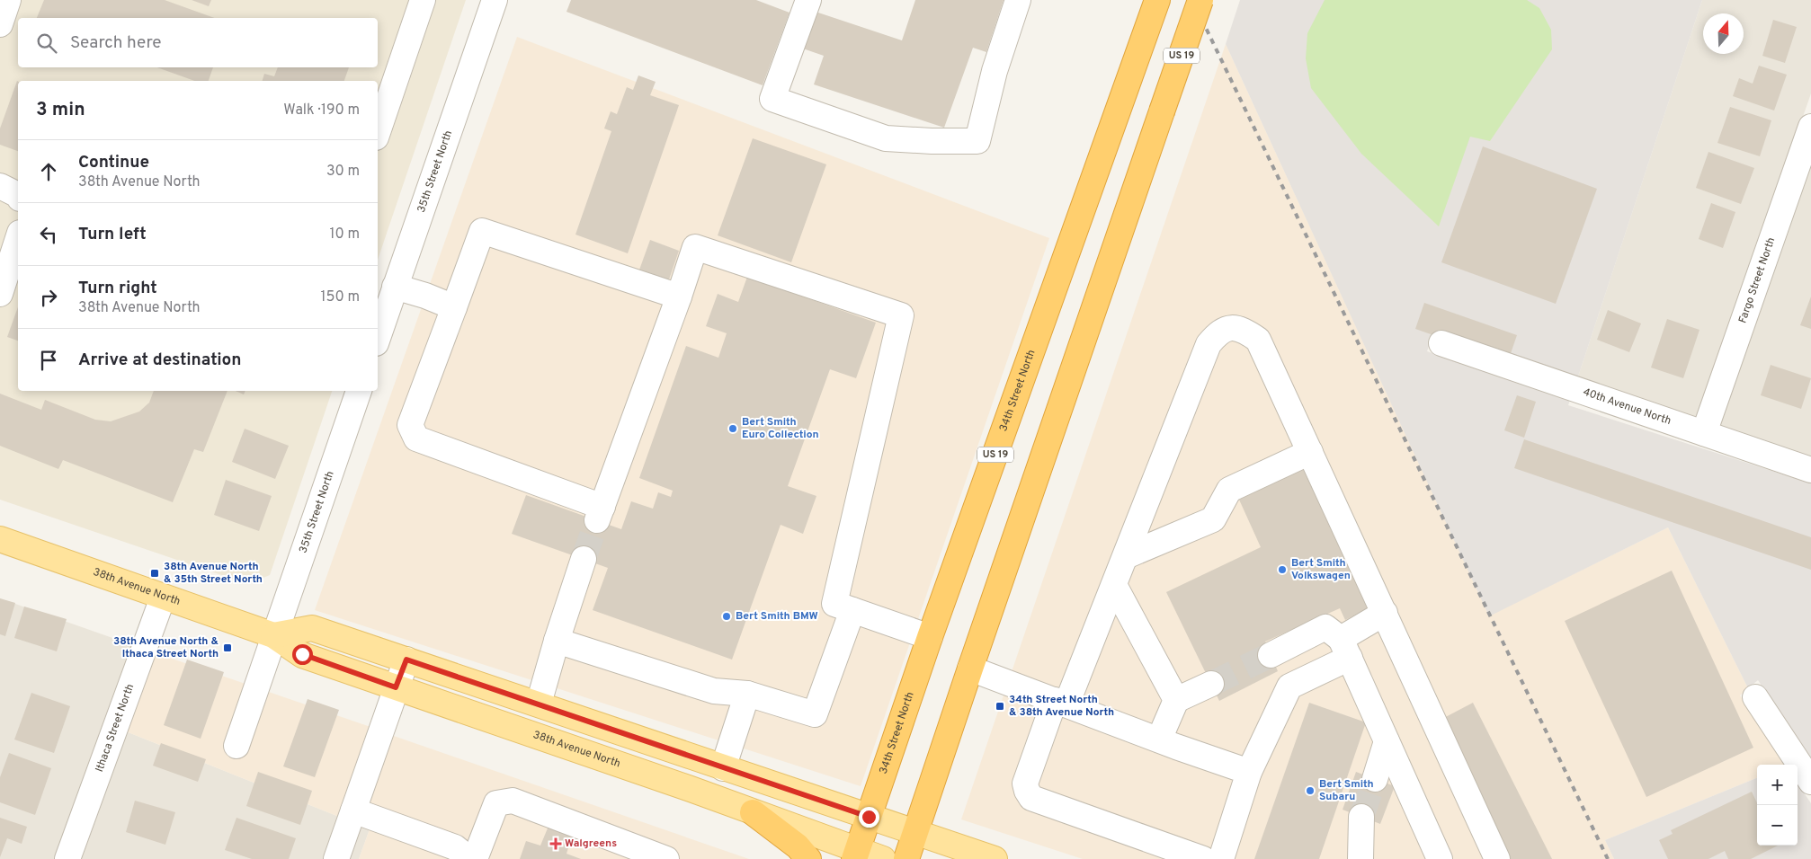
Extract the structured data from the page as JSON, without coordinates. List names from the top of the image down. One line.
{"streets":{"highway":["US 19","34th Street North"],"main road":["38th Avenue North"],"street":["35th Street North","Fargo Street North","40th Avenue North","Ithaca Street North"]},"crossings":[["US 19","38th Avenue North"],["35th Street North","38th Avenue North"],["Fargo Street North","40th Avenue North"],["34th Street North","38th Avenue North"],["38th Avenue North","Ithaca Street North"]],"places":{"other":["Bert Smith Euro Collection","Bert Smith Volkswagen","Bert Smith BMW","Bert Smith Subaru"],"transit":["38th Avenue North & 35th Street North","38th Avenue North & Ithaca Street North","34th Street North & 38th Avenue North"],"health":["Walgreens"]},"north":"top","page":{"search":"Search here","heading":["3 min","Walk · 190 m"],"list":[["Continue","38th Avenue North","30 m"],["Turn left","10 m"],["Turn right","38th Avenue North","150 m"],"Arrive at destination"],"map_buttons":["+","−"]}}
